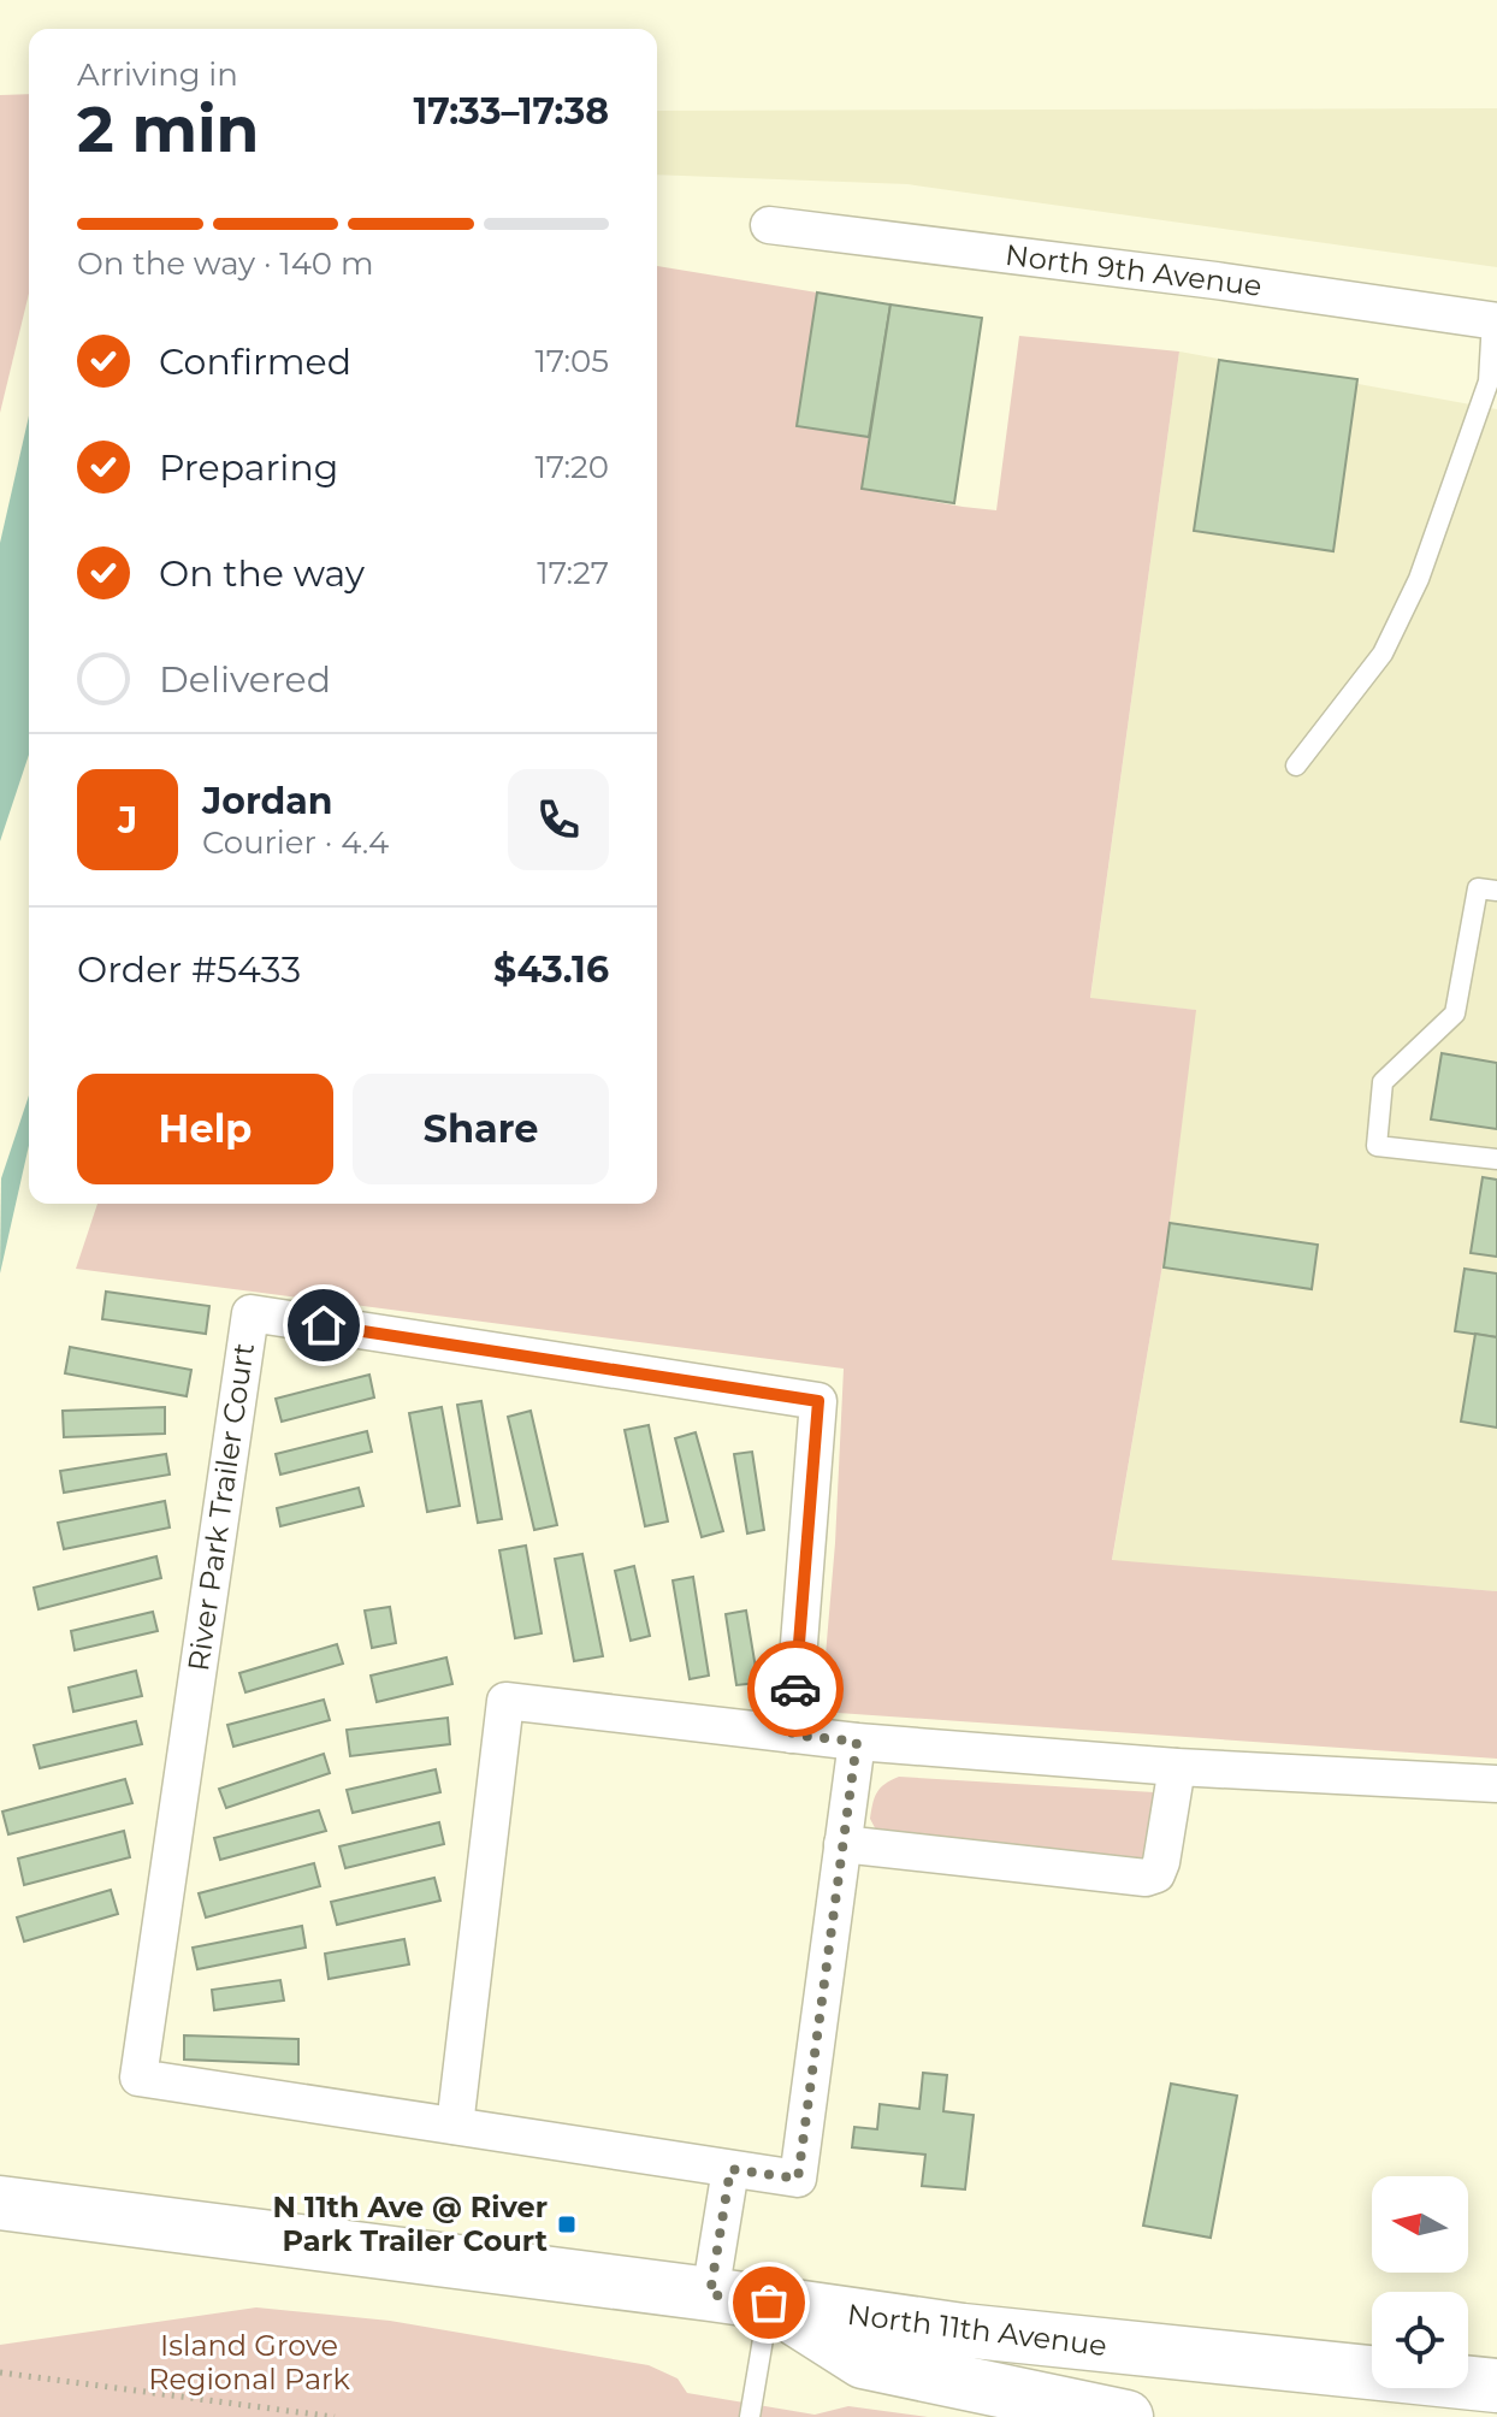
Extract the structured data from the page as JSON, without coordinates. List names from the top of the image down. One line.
{"streets":{"main road":["North 11th Avenue"],"street":["North 9th Avenue","River Park Trailer Court"]},"parks":["Island Grove Regional Park"],"places":{"transit":["N 11th Ave @ River Park Trailer Court"]},"north":"left","page":{"heading":["2 min","Arriving in","17:33–17:38"],"panel":["Jordan","Courier · 4.4","Order #5433","$43.16"],"bar":"On the way · 140 m","list":[["Confirmed","17:05"],["Preparing","17:20"],["On the way","17:27"],"Delivered"],"round":"J","buttons":["Help","Share"]}}
